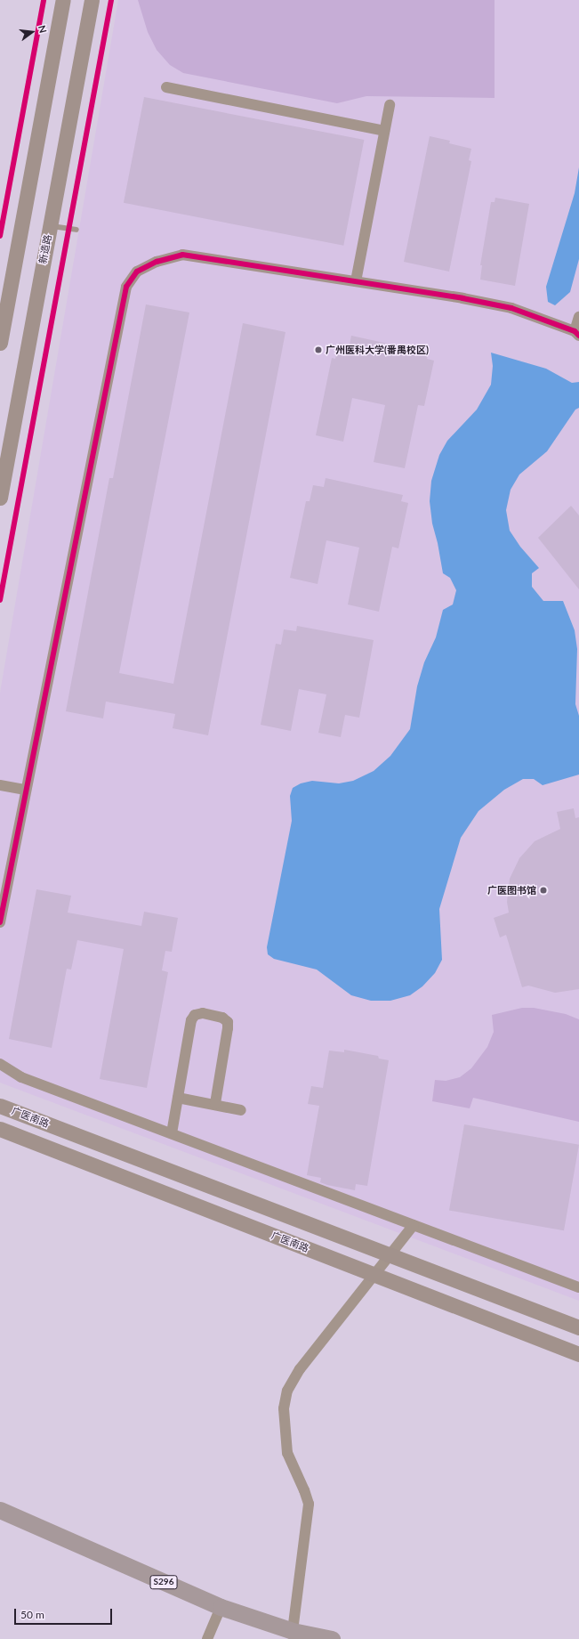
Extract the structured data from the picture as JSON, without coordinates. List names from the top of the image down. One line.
{"streets":{"main road":["S296"],"street":["新造路","广医南路"]},"places":["广州医科大学(番禺校区)","广医图书馆"],"scale_bar":"50 m","north":"right"}
